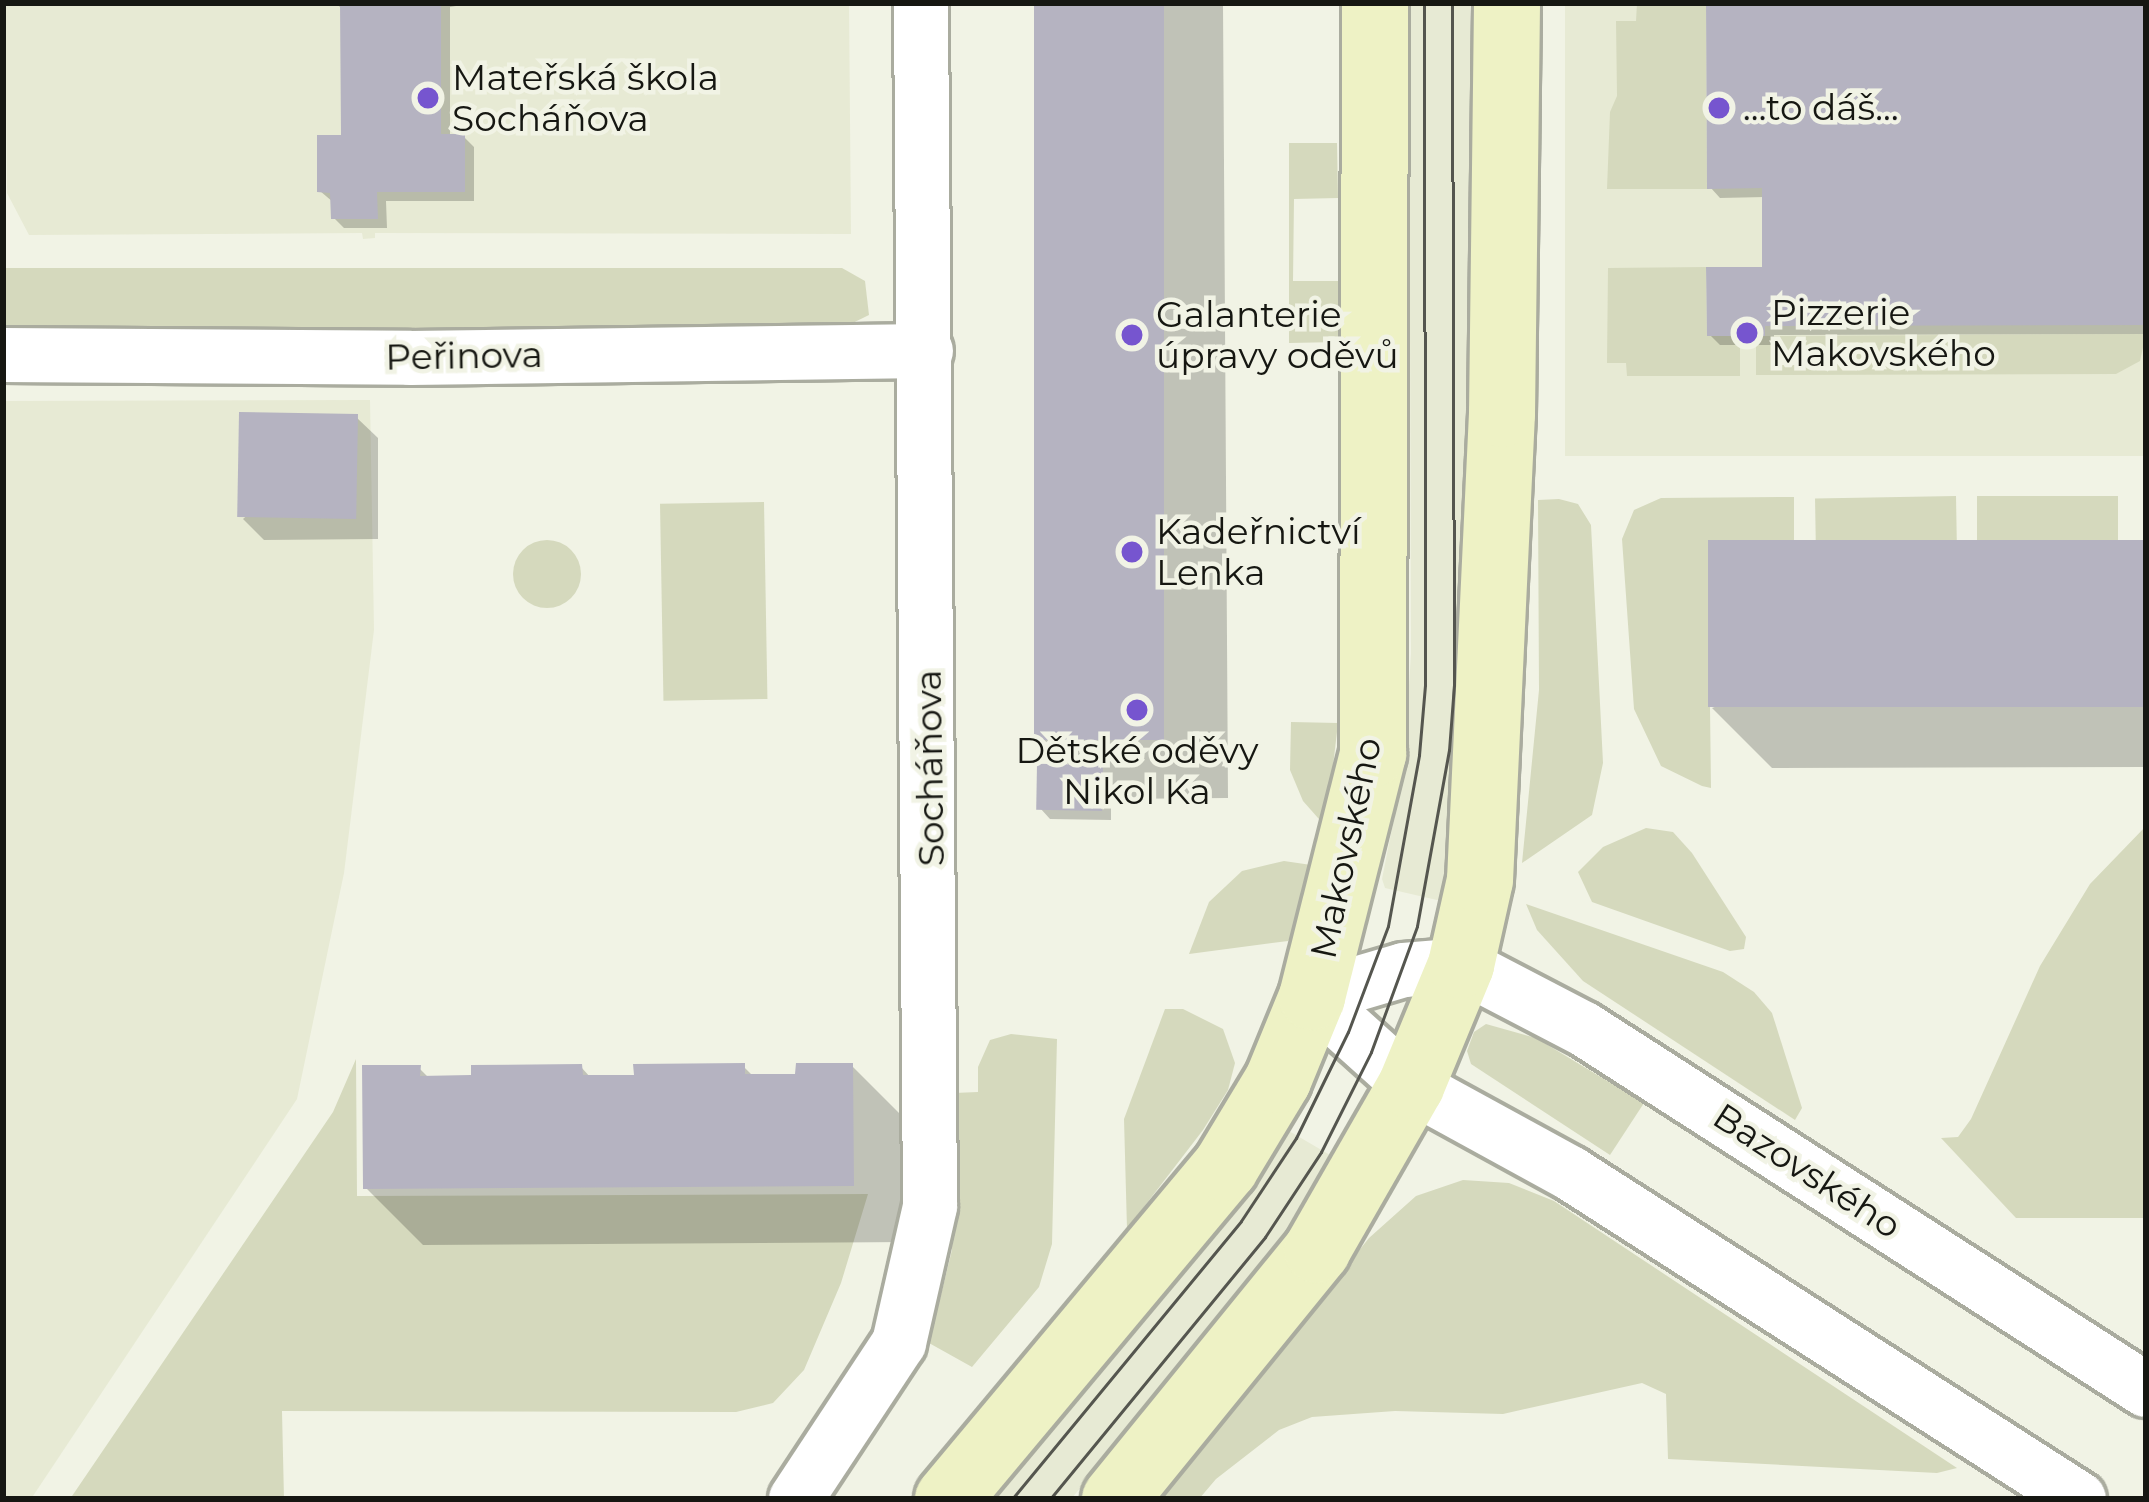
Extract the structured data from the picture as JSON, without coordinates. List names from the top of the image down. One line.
{"streets":{"street":["Peřinova","Socháňova","Makovského","Bazovského"]},"crossings":[["Peřinova","Socháňova"]],"places":["Mateřská škola Socháňova","…to dáš…","Pizzerie Makovského","Galanterie úpravy oděvů","Kadeřnictví Lenka","Dětské oděvy Nikol Ka"]}
